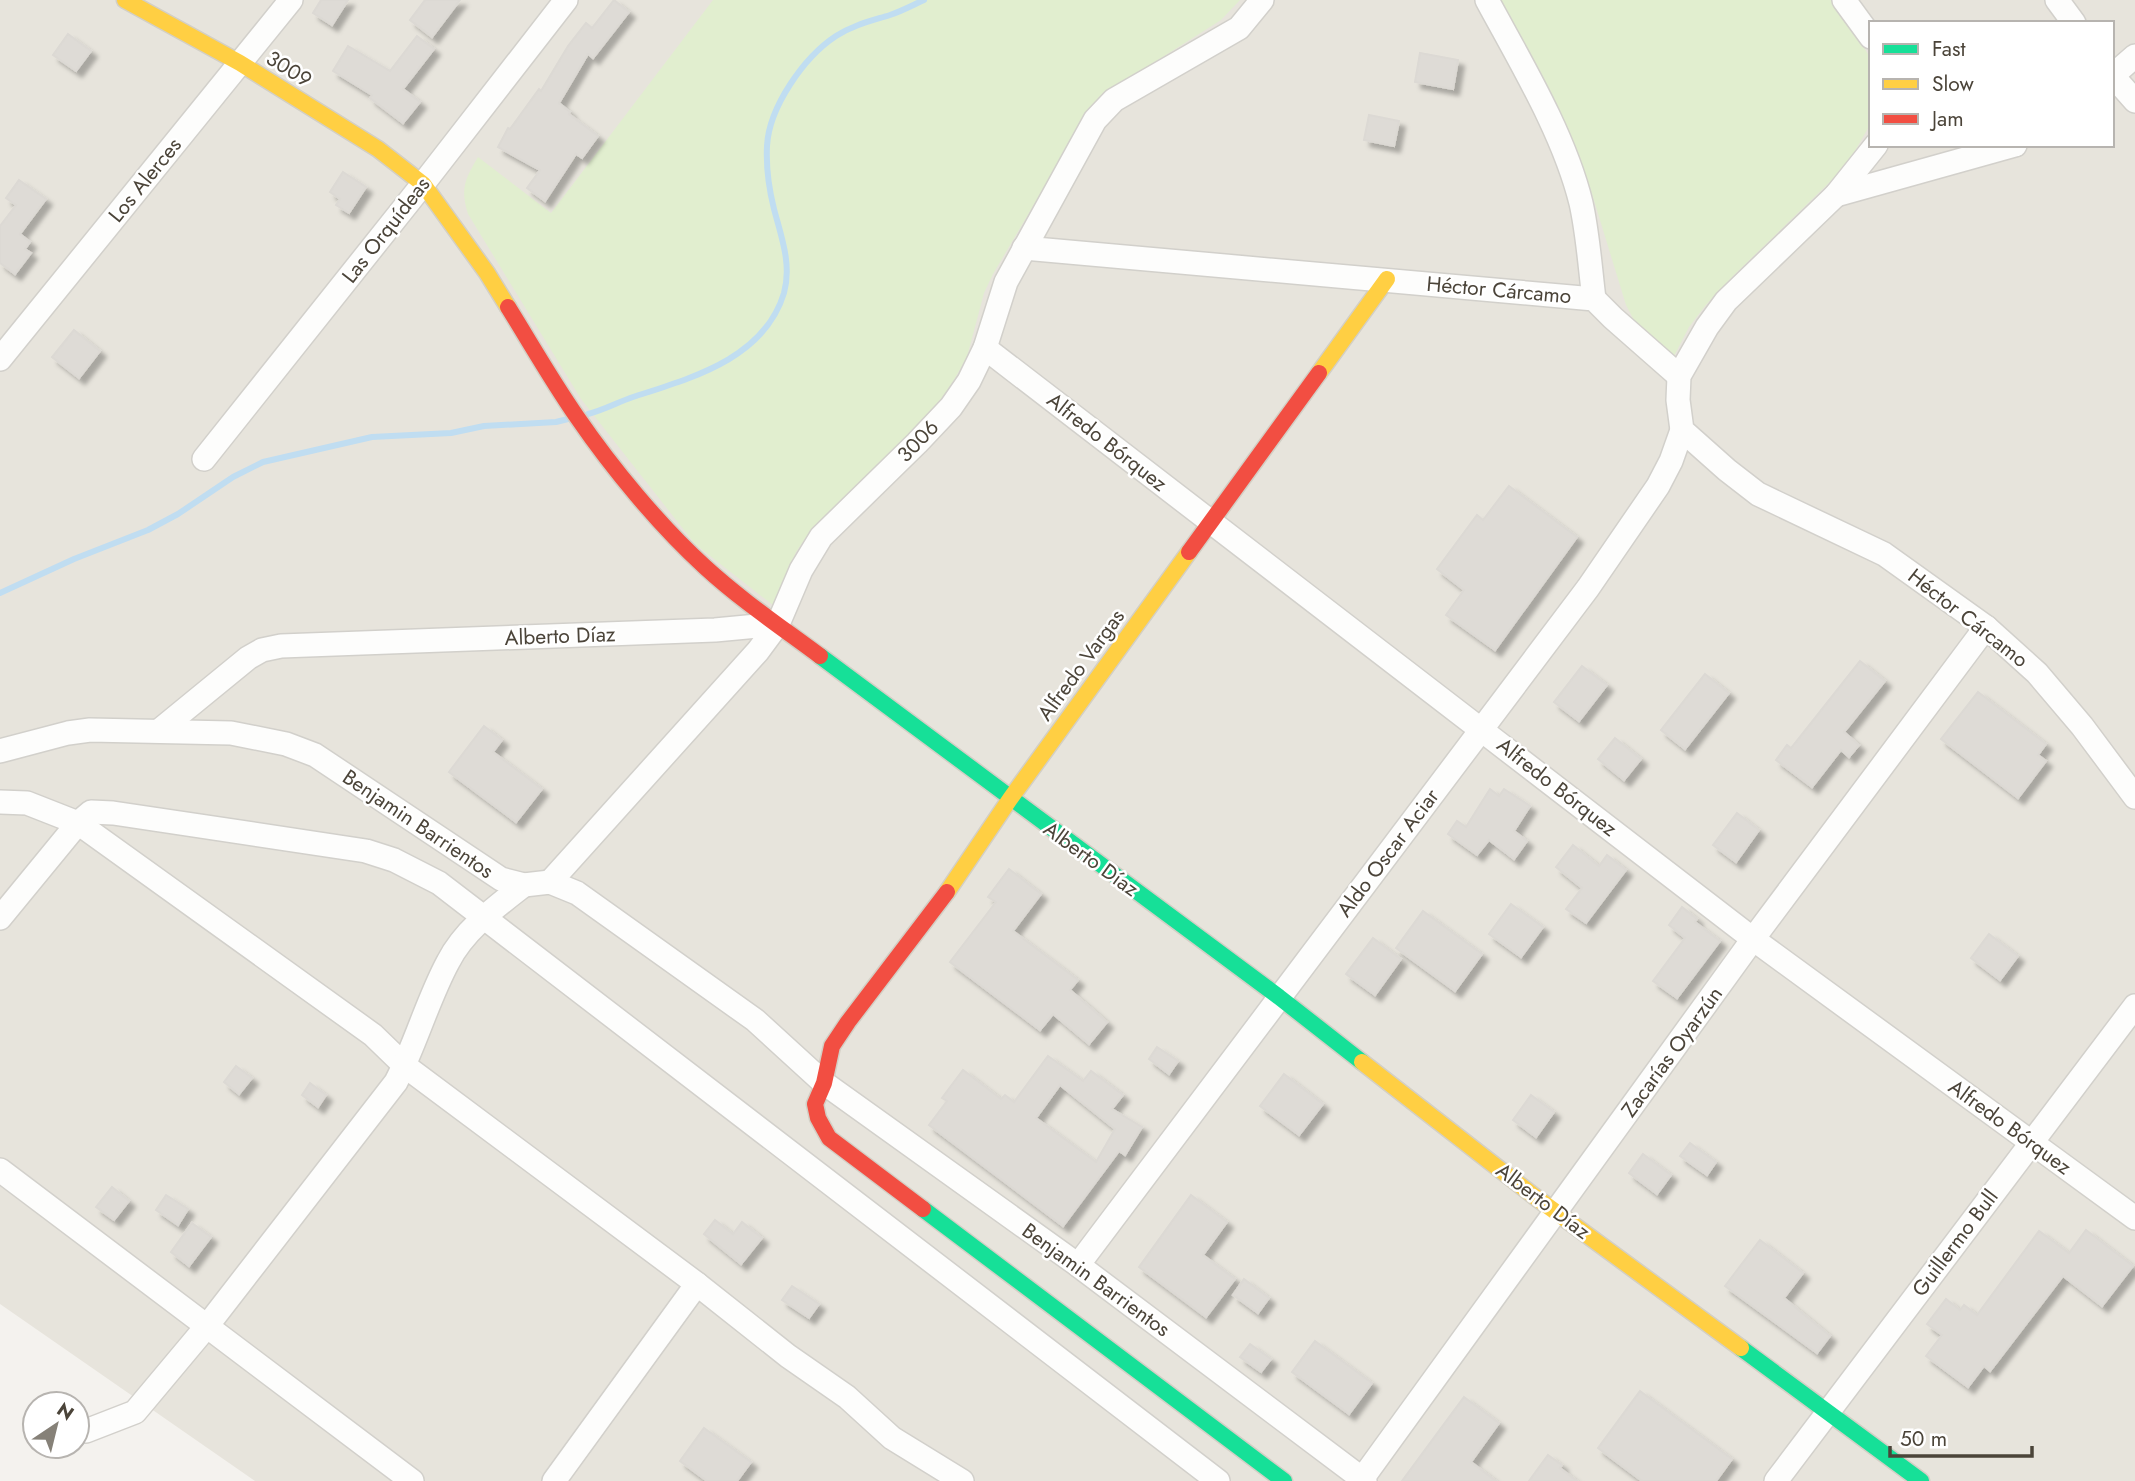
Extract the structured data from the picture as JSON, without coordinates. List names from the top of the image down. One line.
{"streets":{"street":["3009","Los Alerces","Las Orquídeas","Héctor Cárcamo","3006","Alfredo Bórquez","Alberto Díaz","Alfredo Vargas","Benjamin Barrientos","Aldo Oscar Aciar","Zacarías Oyarzún","Guillermo Bull"]},"crossings":[["3009","Los Alerces"],["3009","Las Orquídeas"],["3009","3006"],["3009","Alberto Díaz"],["Héctor Cárcamo","3006"],["Héctor Cárcamo","Alfredo Vargas"],["Héctor Cárcamo","Aldo Oscar Aciar"],["Héctor Cárcamo","Zacarías Oyarzún"],["3006","Alfredo Bórquez"],["3006","Alberto Díaz"],["3006","Benjamin Barrientos"],["Alfredo Bórquez","Alfredo Vargas"],["Alfredo Bórquez","Aldo Oscar Aciar"],["Alfredo Bórquez","Zacarías Oyarzún"],["Alfredo Bórquez","Guillermo Bull"],["Alberto Díaz","Alfredo Vargas"],["Alberto Díaz","Benjamin Barrientos"],["Alberto Díaz","Aldo Oscar Aciar"],["Alberto Díaz","Zacarías Oyarzún"],["Alberto Díaz","Guillermo Bull"],["Alfredo Vargas","Benjamin Barrientos"],["Benjamin Barrientos","Aldo Oscar Aciar"],["Benjamin Barrientos","Zacarías Oyarzún"]],"legend":["Fast","Slow","Jam"],"scale_bar":"50 m","north":"top right"}
